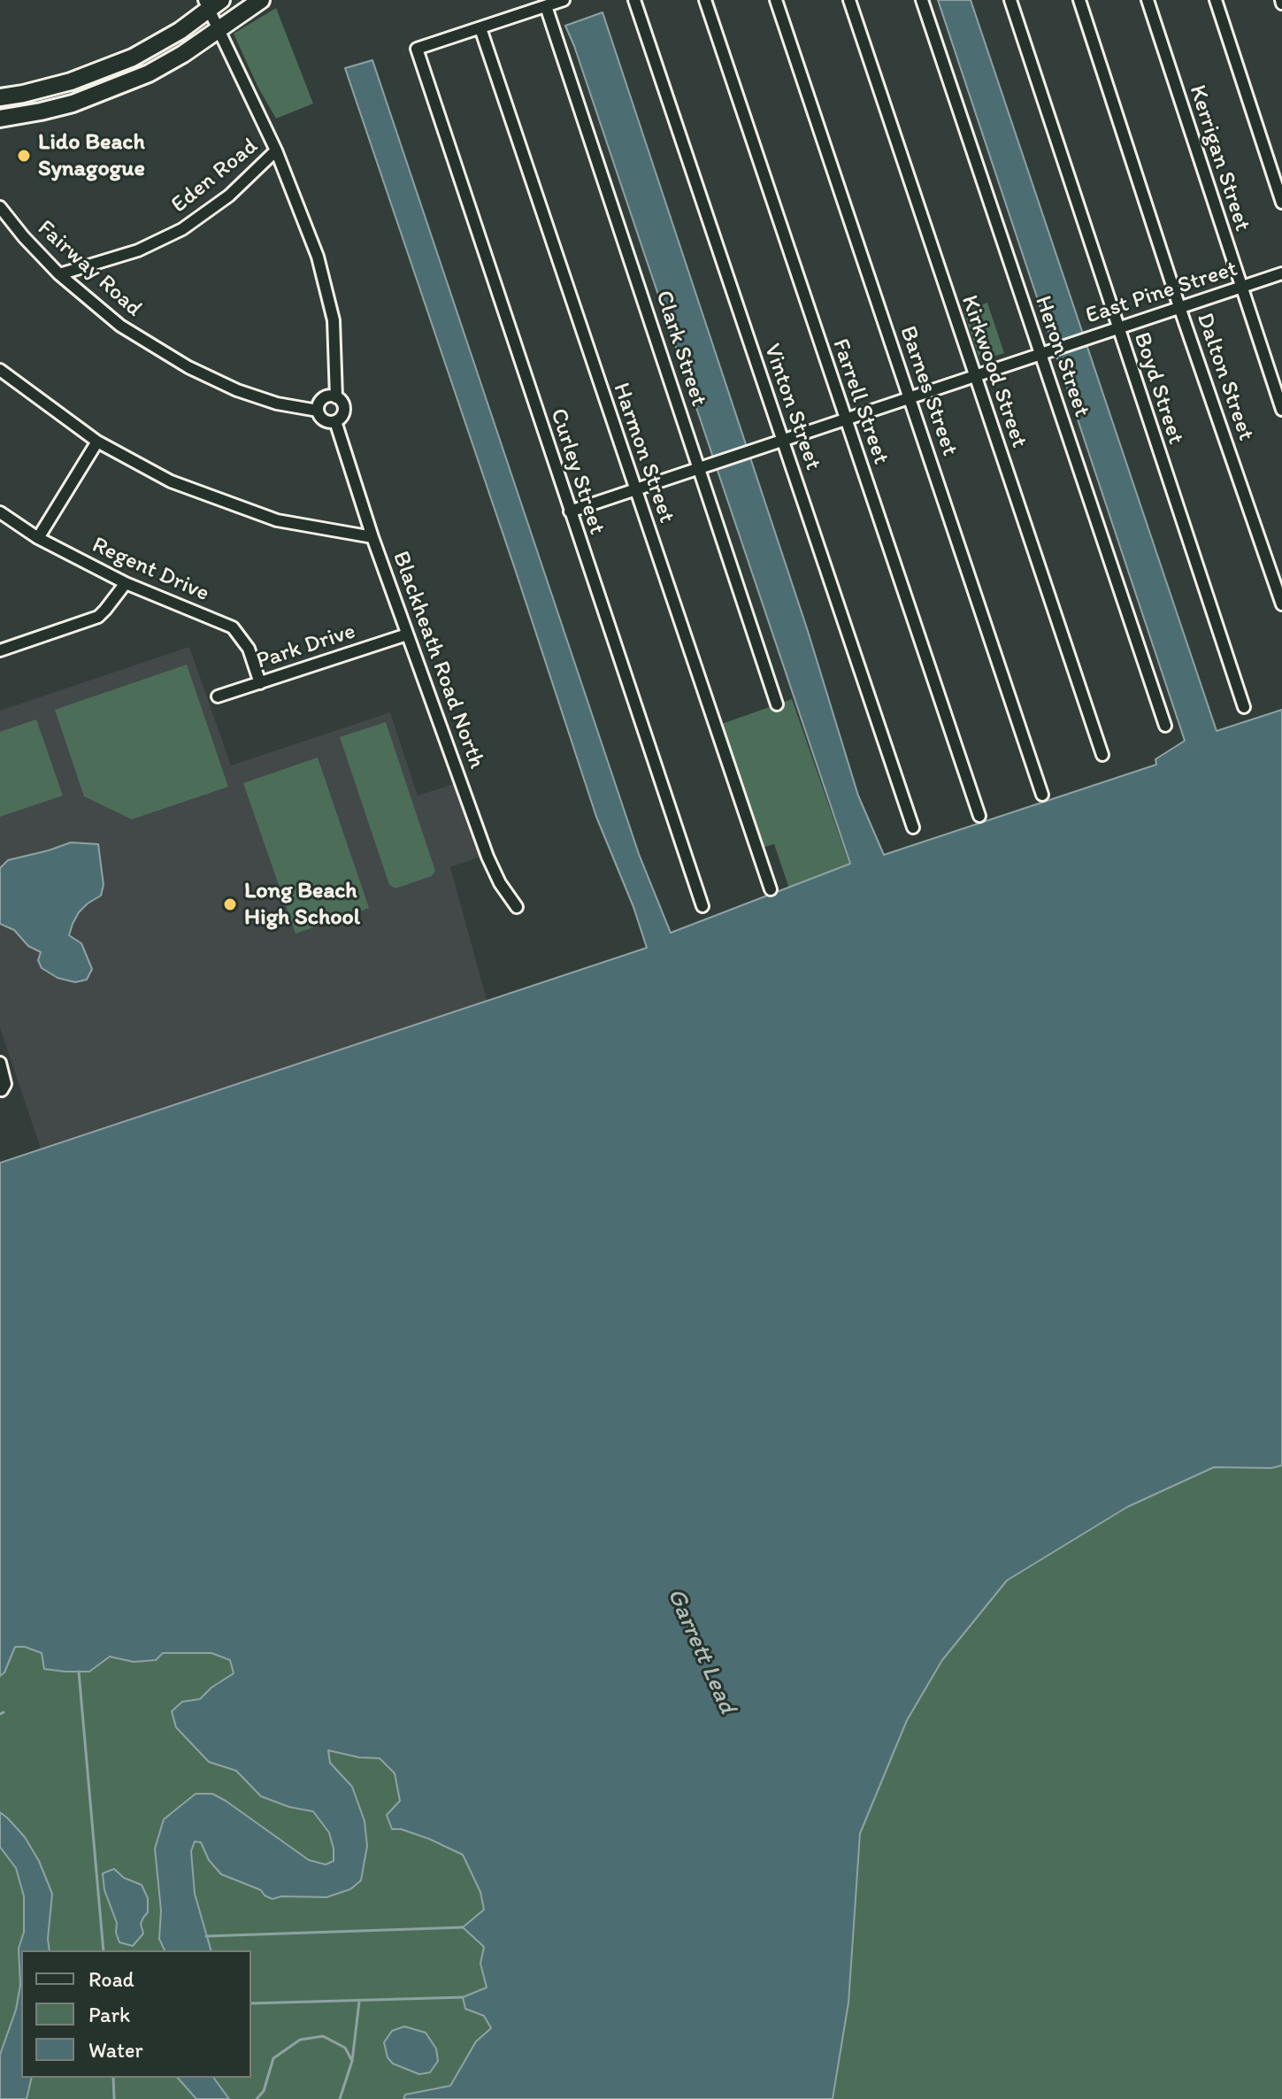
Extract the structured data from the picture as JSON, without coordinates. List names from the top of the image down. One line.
{"streets":{"street":["Kerrigan Street","Eden Road","Fairway Road","East Pine Street","Clark Street","Heron Street","Kirkwood Street","Dalton Street","Boyd Street","Barnes Street","Farrell Street","Vinton Street","Harmon Street","Curley Street","Regent Drive","Park Drive","Blackheath Road North"]},"crossings":[["Kerrigan Street","East Pine Street"],["Eden Road","Fairway Road"],["Fairway Road","Blackheath Road North"],["East Pine Street","Clark Street"],["East Pine Street","Heron Street"],["East Pine Street","Kirkwood Street"],["East Pine Street","Dalton Street"],["East Pine Street","Boyd Street"],["East Pine Street","Barnes Street"],["East Pine Street","Farrell Street"],["East Pine Street","Vinton Street"],["East Pine Street","Harmon Street"],["East Pine Street","Curley Street"],["Harmon Street","Curley Street"],["Regent Drive","Park Drive"],["Park Drive","Blackheath Road North"]],"water":["Garrett Lead"],"places":["Lido Beach Synagogue","Long Beach High School"],"legend":["Road","Park","Water"]}
